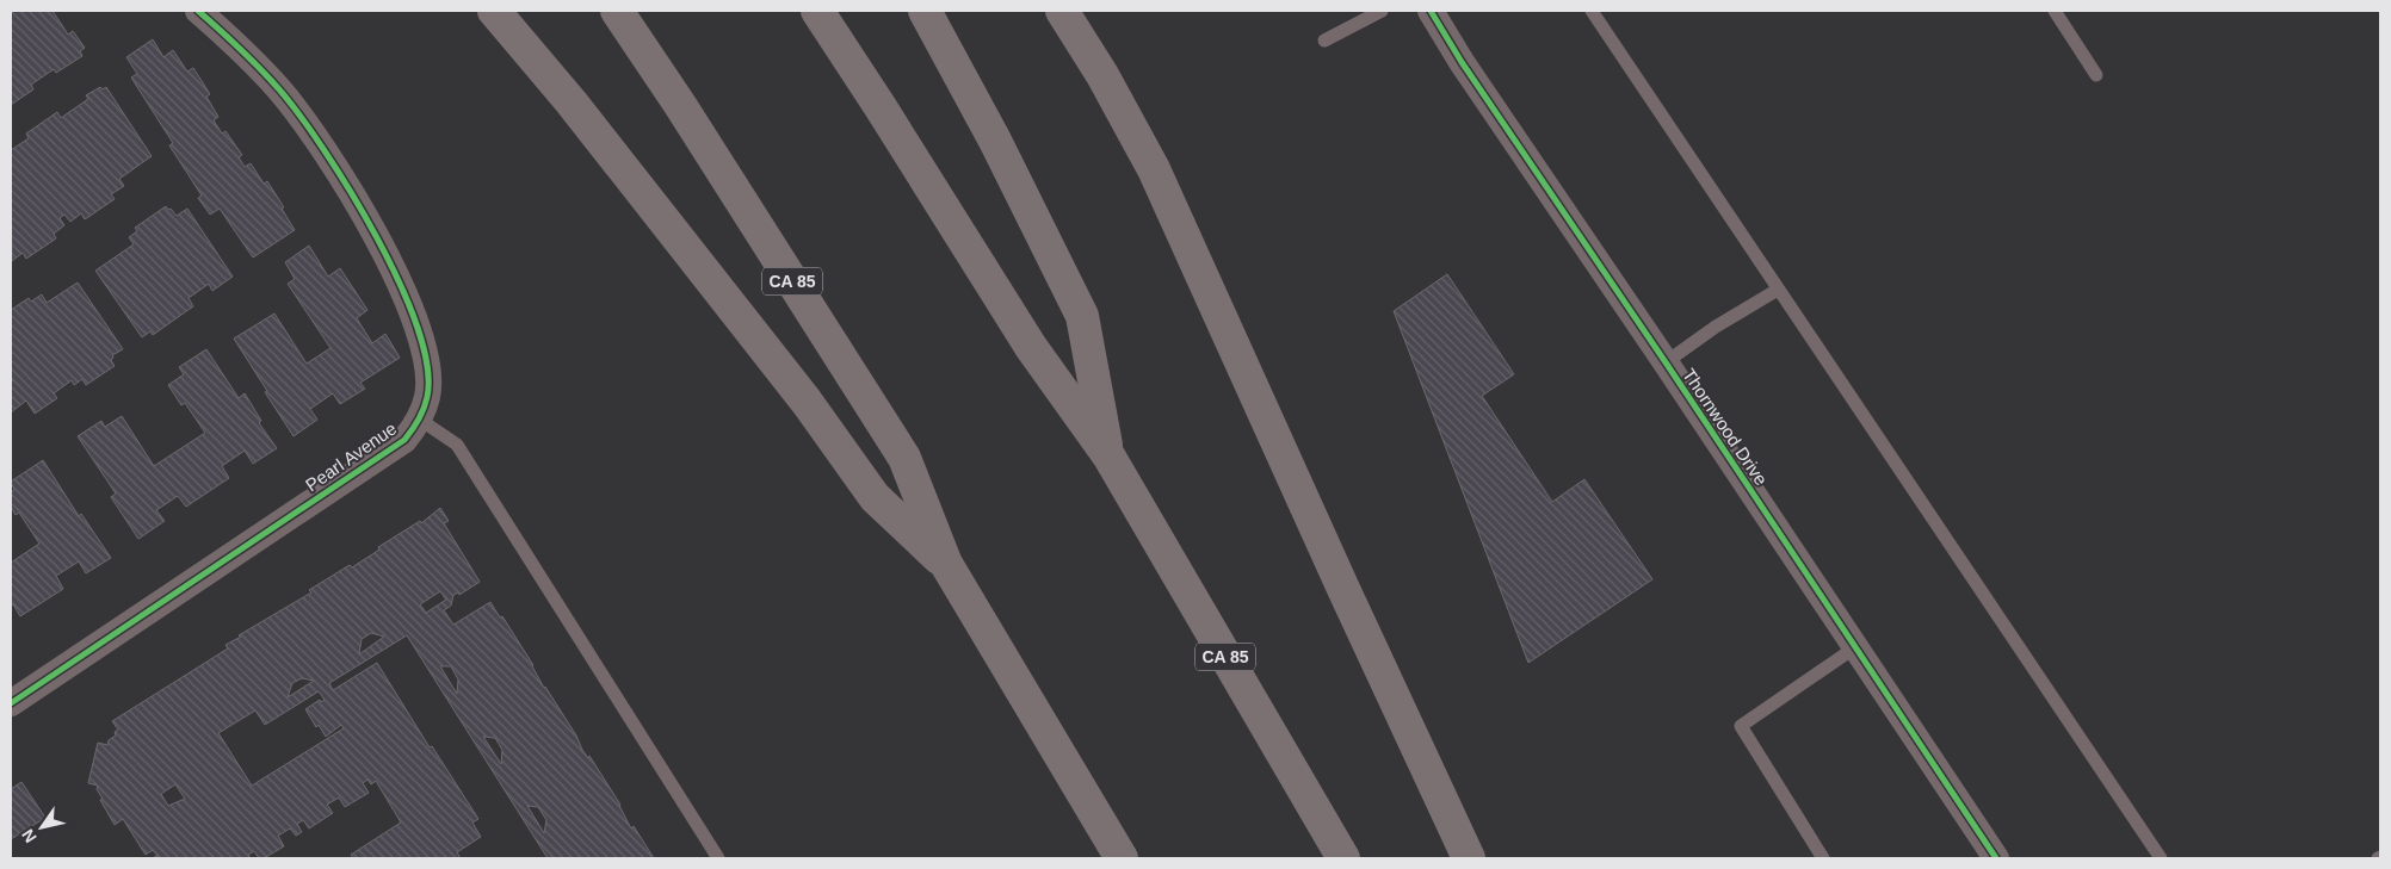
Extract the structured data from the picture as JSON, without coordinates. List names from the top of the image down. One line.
{"streets":{"highway":["CA 85"],"street":["Thornwood Drive","Pearl Avenue"]},"north":"bottom left"}
